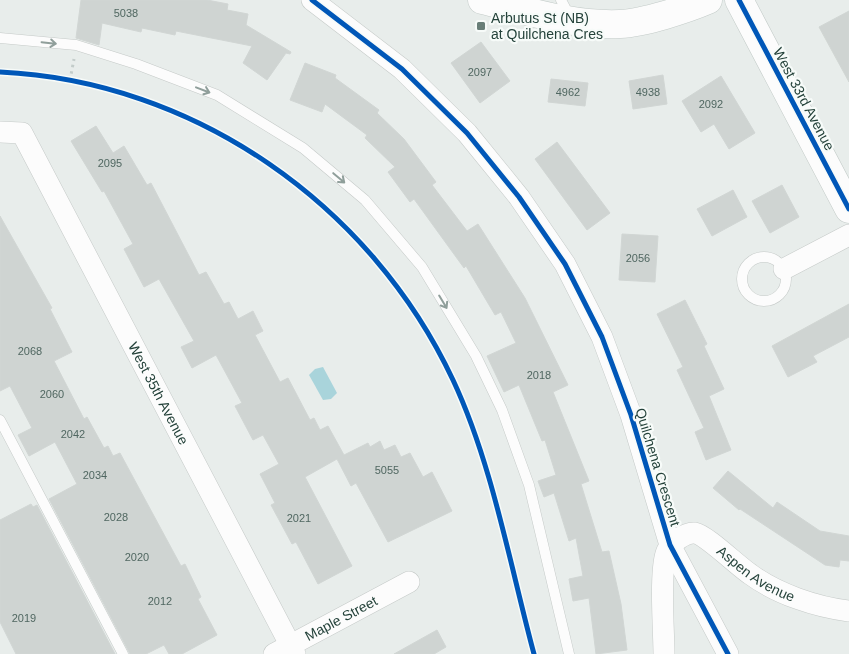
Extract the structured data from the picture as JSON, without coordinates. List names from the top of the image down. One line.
{"streets":{"main road":["West 33rd Avenue"],"street":["West 35th Avenue","Quilchena Crescent","Aspen Avenue","Maple Street"]},"crossings":[["West 35th Avenue","Maple Street"],["Quilchena Crescent","Aspen Avenue"]],"places":{"transit":["Arbutus St (NB) at Quilchena Cres"]},"house_numbers":["5038","2097","4962","4938","2092","2095","2056","2068","2018","2060","2042","5055","2034","2028","2021","2020","2012","2019"]}
